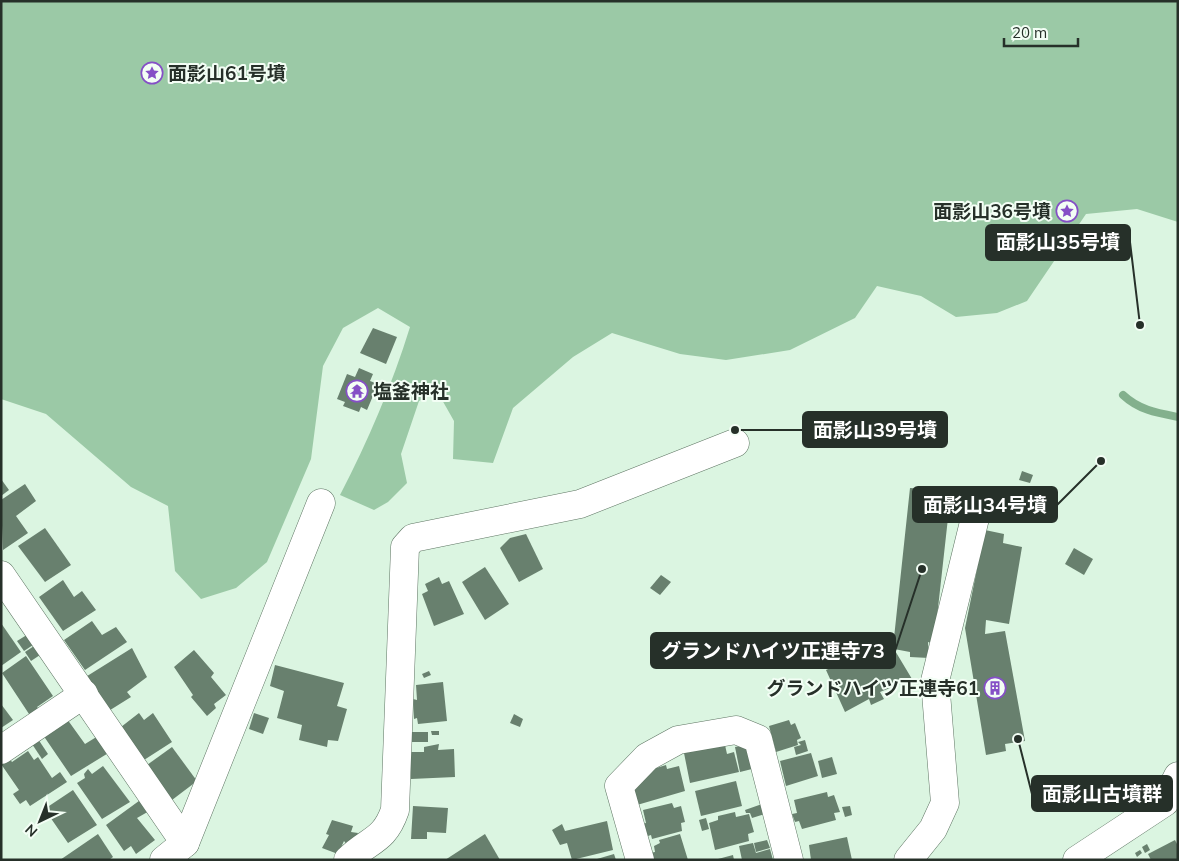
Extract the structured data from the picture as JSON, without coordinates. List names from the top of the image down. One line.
{"places":{"place":["面影山61号墳","面影山36号墳"],"other":["面影山35号墳","面影山39号墳","面影山34号墳","グランドハイツ正連寺73","面影山古墳群"],"temple":["塩釜神社"],"building":["グランドハイツ正連寺61"]},"scale_bar":"20 m","north":"bottom left"}
